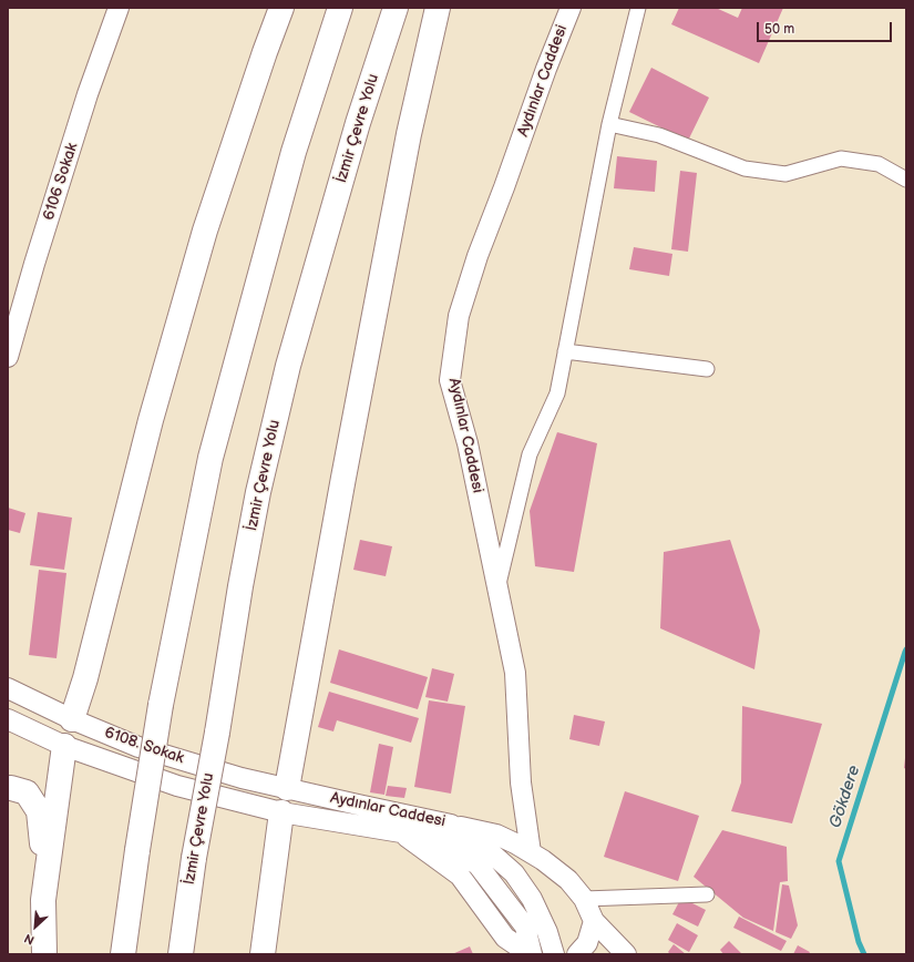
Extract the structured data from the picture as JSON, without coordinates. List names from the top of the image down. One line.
{"streets":{"highway":["İzmir Çevre Yolu"],"street":["Aydınlar Caddesi","6106 Sokak","6108. Sokak"]},"crossings":[["Aydınlar Caddesi","6108. Sokak"]],"water":["Gökdere"],"scale_bar":"50 m","north":"bottom left"}
